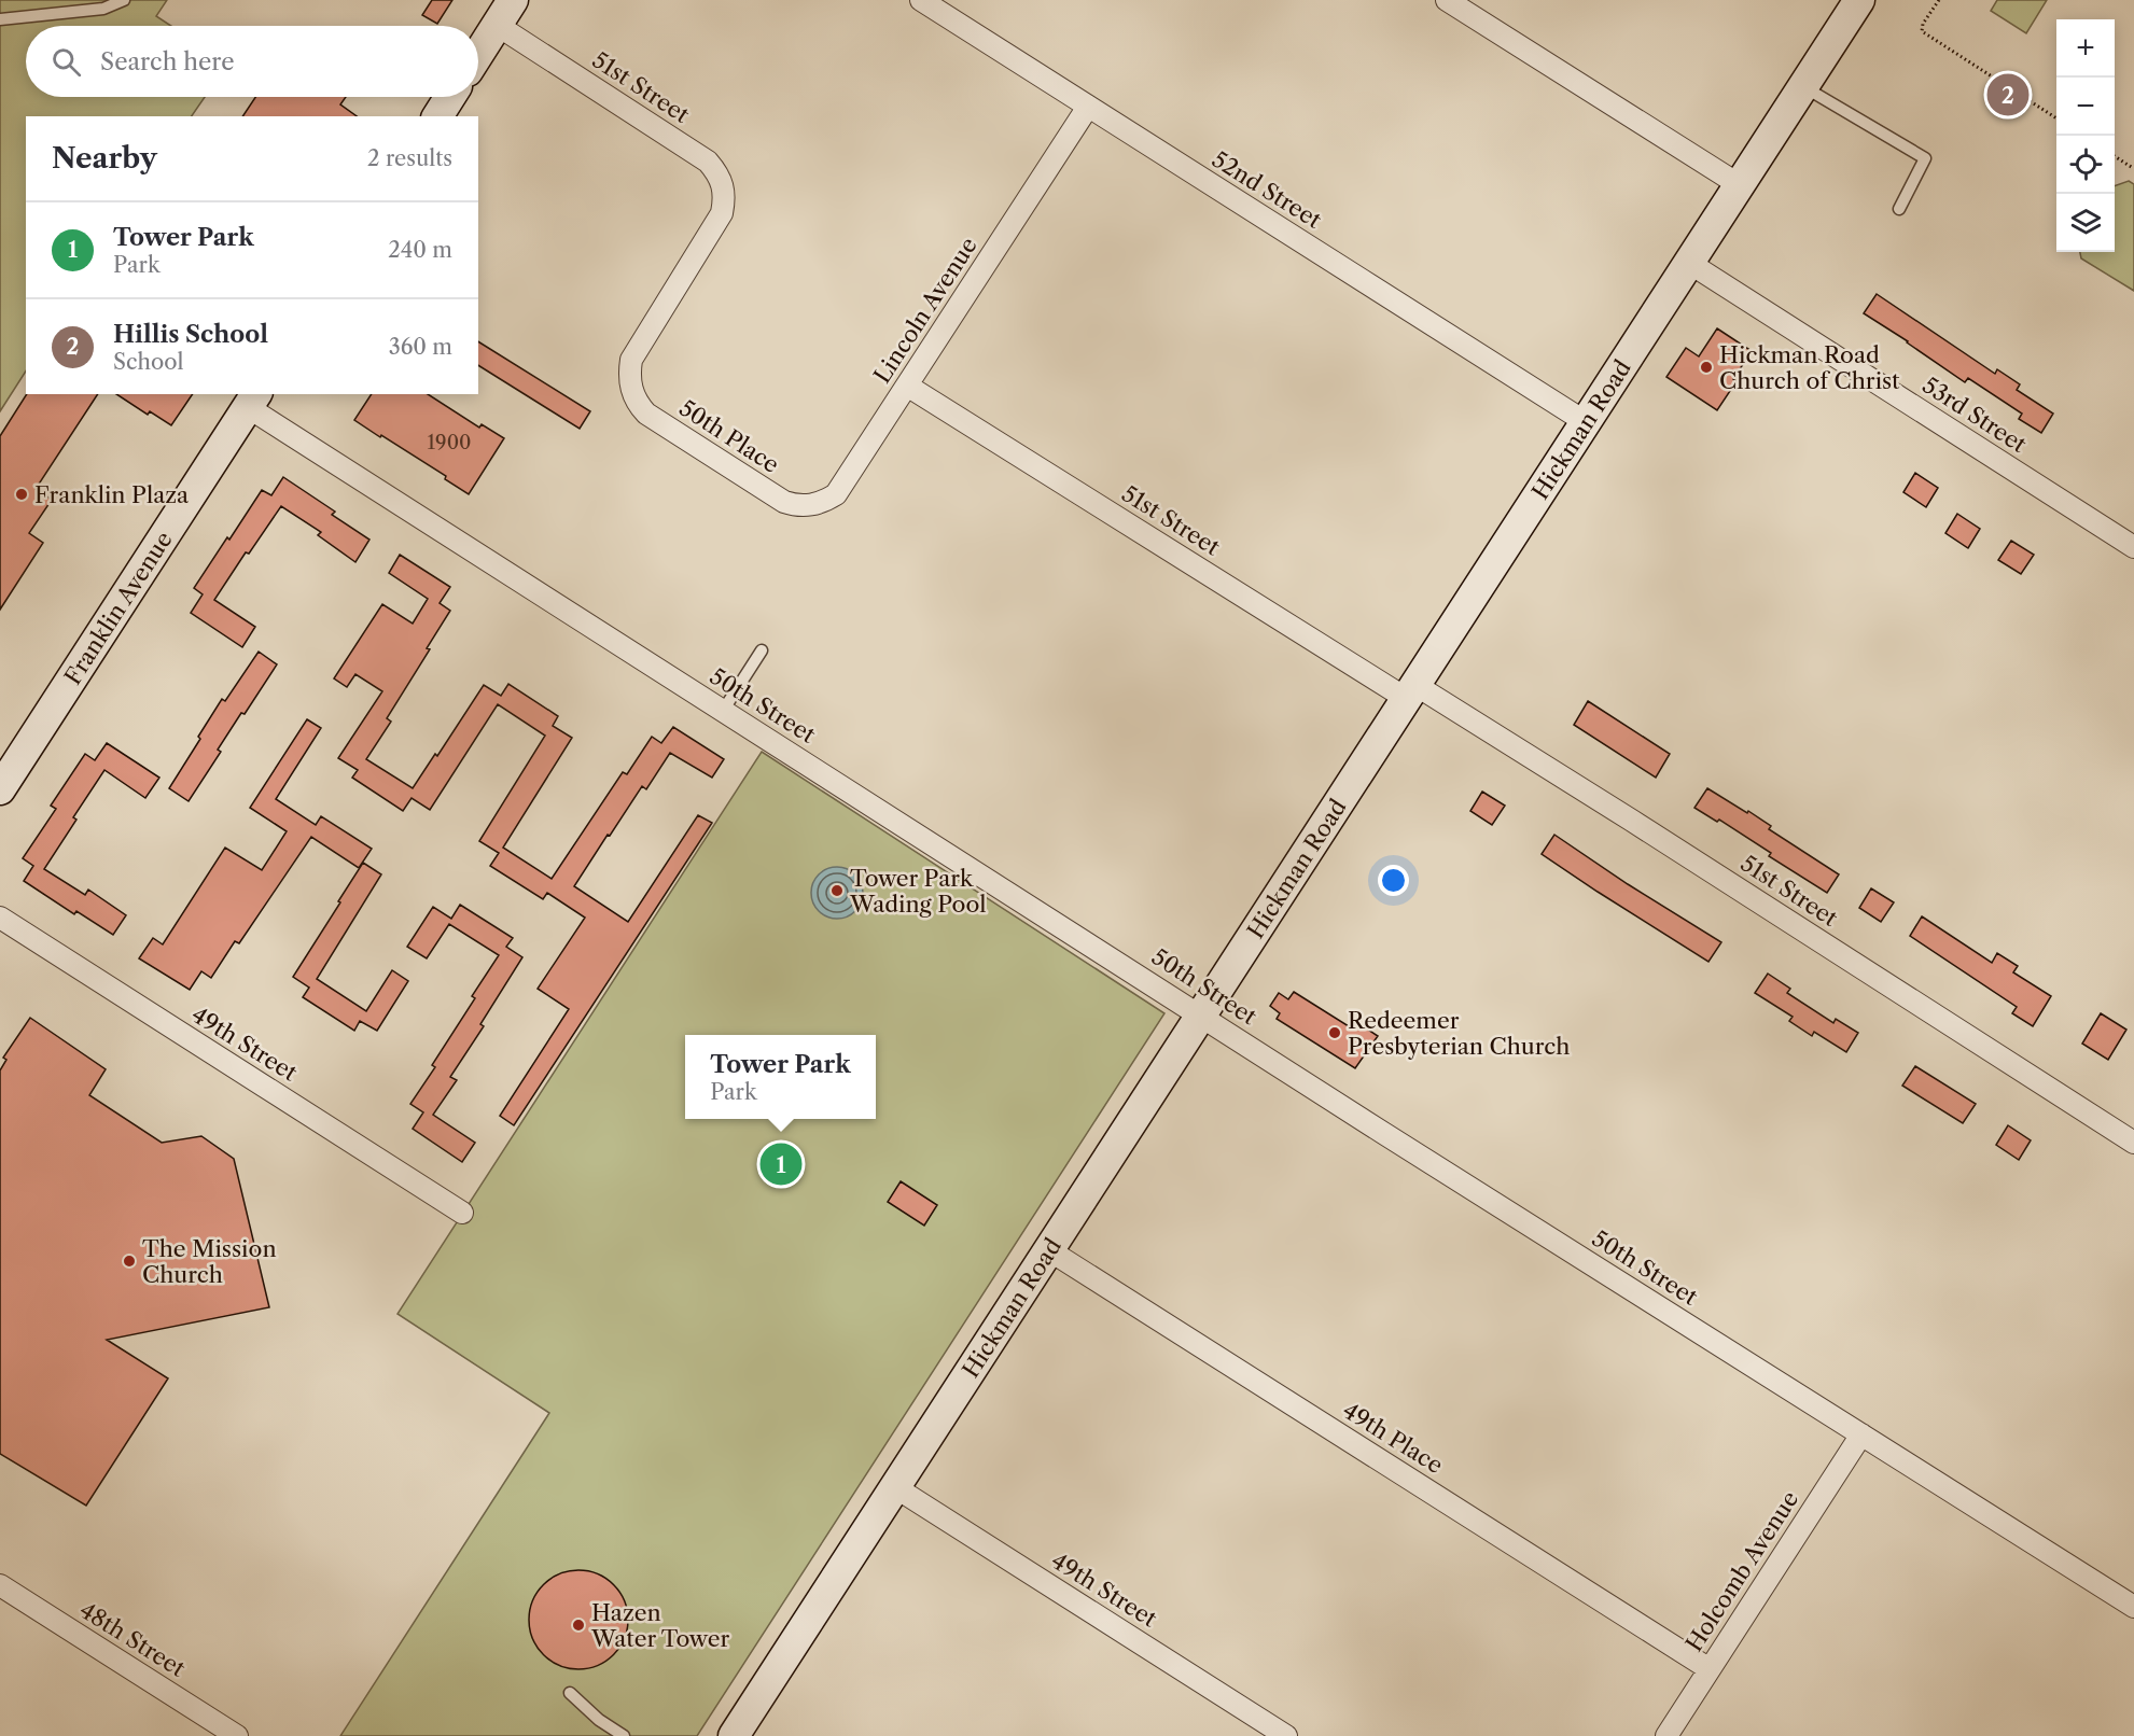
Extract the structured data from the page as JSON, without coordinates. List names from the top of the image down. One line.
{"streets":{"main road":["Hickman Road","Franklin Avenue"],"street":["51st Street","52nd Street","Lincoln Avenue","53rd Street","50th Place","50th Street","49th Street","49th Place","Holcomb Avenue","48th Street"]},"crossings":[["51st Street","Lincoln Avenue"],["51st Street","Hickman Road"],["51st Street","50th Place"],["52nd Street","Lincoln Avenue"],["52nd Street","Hickman Road"],["Lincoln Avenue","50th Place"],["53rd Street","Hickman Road"],["Hickman Road","50th Street"],["Hickman Road","49th Street"],["Hickman Road","49th Place"],["Franklin Avenue","50th Street"],["50th Street","Holcomb Avenue"],["49th Place","Holcomb Avenue"]],"places":["Hickman Road Church of Christ","Franklin Plaza","Tower Park Wading Pool","Redeemer Presbyterian Church","The Mission Church","Hazen Water Tower"],"house_numbers":["1900"],"page":{"map_buttons":["+","−"],"search":"Search here","pins":["2","1"],"heading":["Nearby","2 results"],"list":[{"mark":"1","name":"Tower Park","note":"Park","value":"240 m"},{"mark":"2","name":"Hillis School","note":"School","value":"360 m"}],"popup":["Tower Park","Park"]}}
